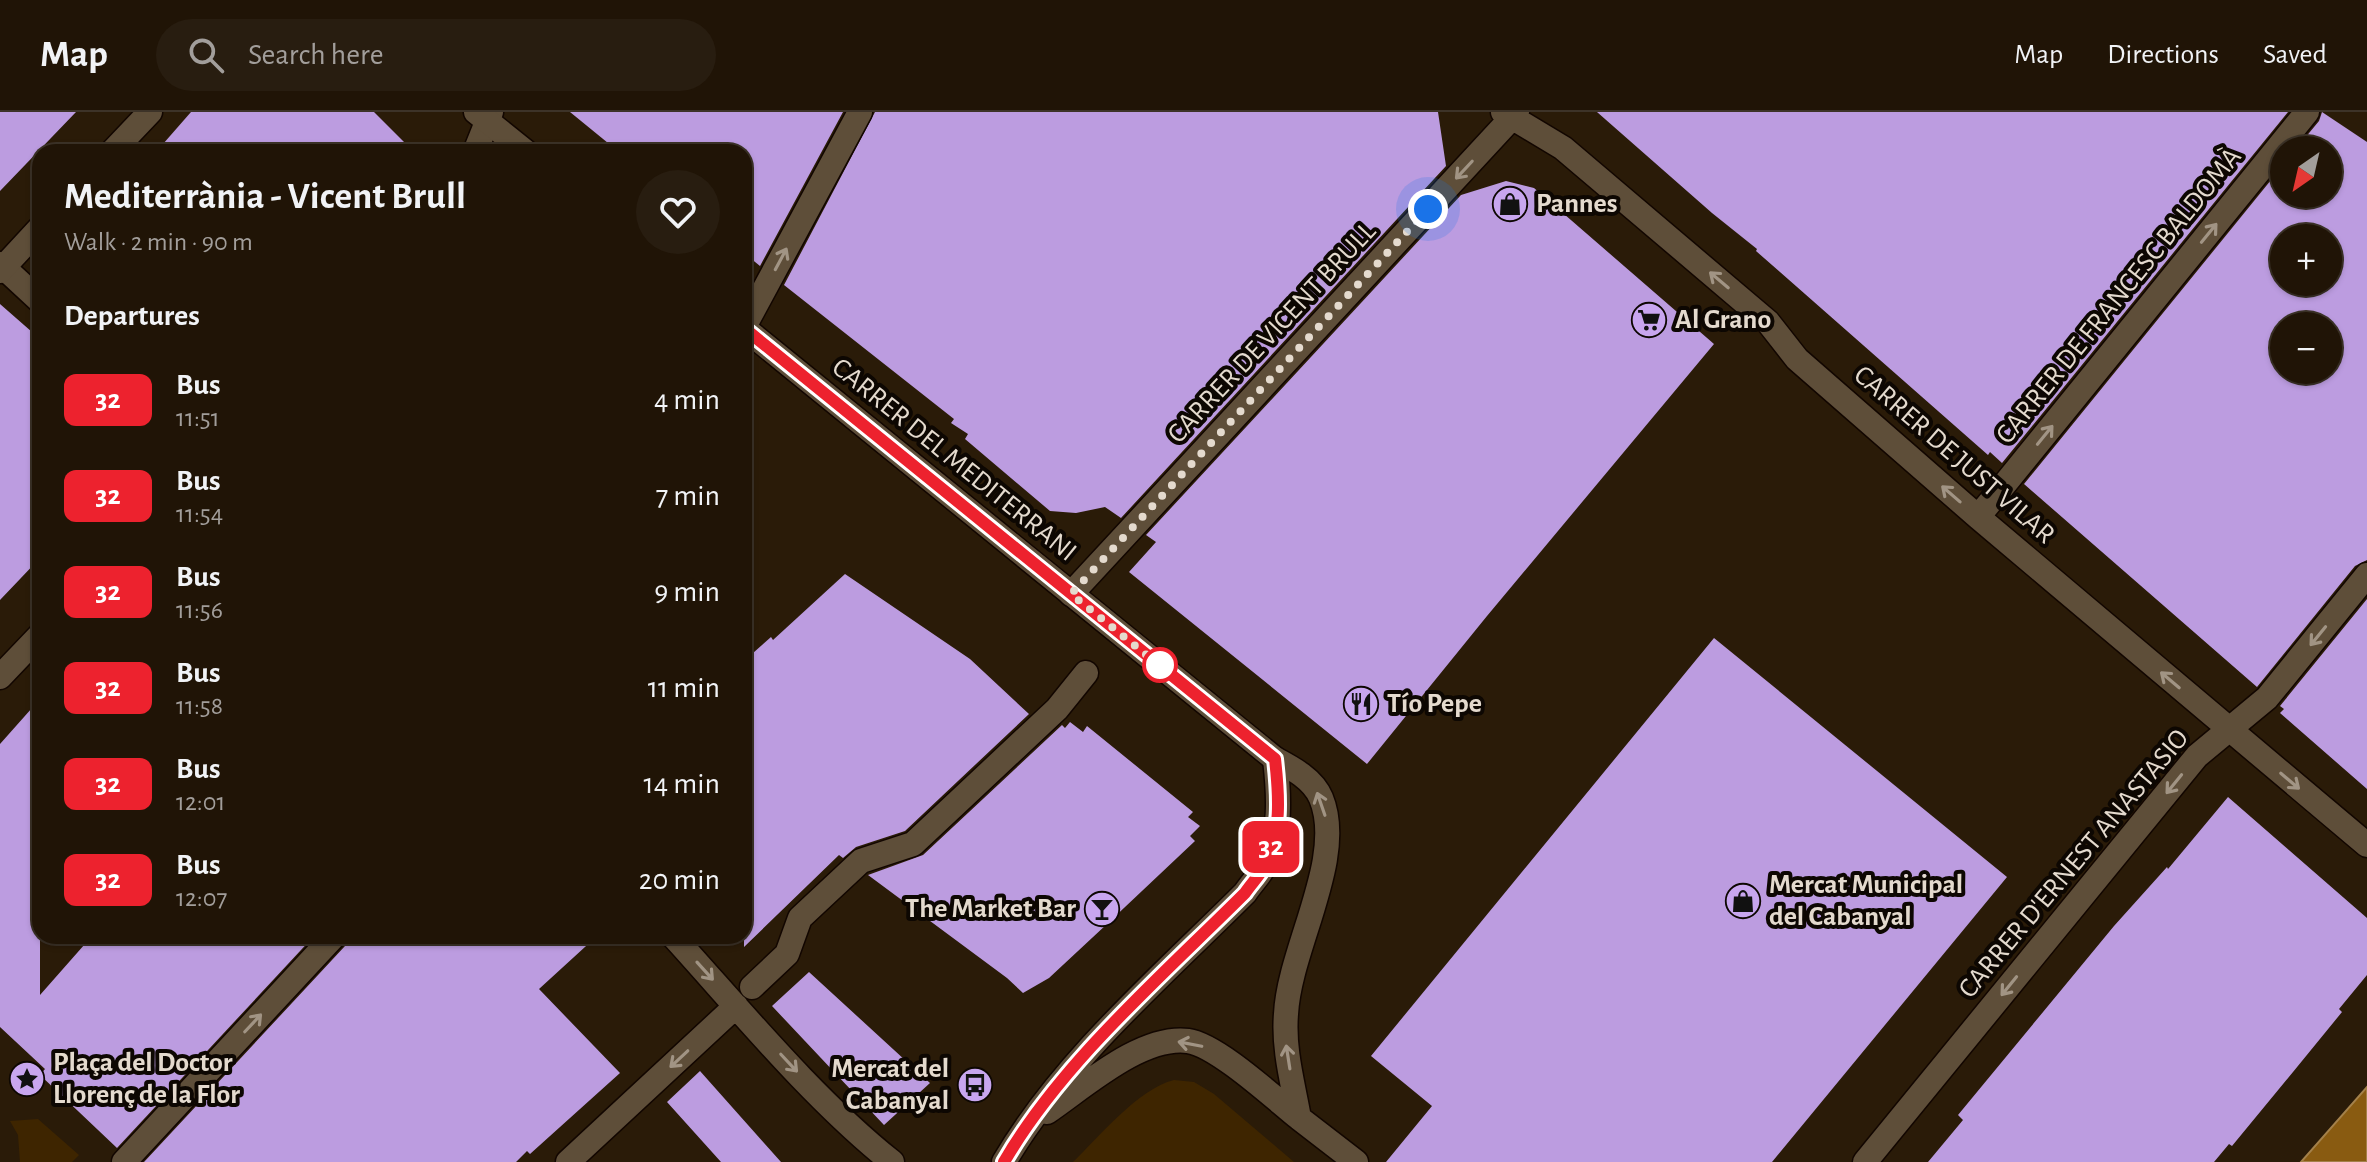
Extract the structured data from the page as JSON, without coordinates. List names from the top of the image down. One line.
{"streets":{"street":["CARRER DE FRANCESC BALDOMÀ","CARRER DE VICENT BRULL","CARRER DE JUST VILAR","CARRER DEL MEDITERRANI","CARRER D'ERNEST ANASTASIO"]},"crossings":[["CARRER DE FRANCESC BALDOMÀ","CARRER DE JUST VILAR"],["CARRER DE VICENT BRULL","CARRER DE JUST VILAR"],["CARRER DE VICENT BRULL","CARRER DEL MEDITERRANI"],["CARRER DE JUST VILAR","CARRER D'ERNEST ANASTASIO"]],"one_way":["CARRER DE FRANCESC BALDOMÀ","CARRER DE VICENT BRULL","CARRER D'ERNEST ANASTASIO"],"places":{"shop":["Pannes","Mercat Municipal del Cabanyal"],"supermarket":["Al Grano"],"restaurant":["Tío Pepe"],"bar":["The Market Bar"],"place":["Plaça del Doctor Llorenç de la Flor"],"bus stop":["Mercat del Cabanyal"]},"lines":["bus line 32"],"north":"bottom left","page":{"header":"Map","search":"Search here","nav":["Map","Directions","Saved"],"on_map":"32","map_buttons":["+","−"],"heading":[["Mediterrània - Vicent Brull","Walk · 2 min · 90 m"],"Departures"],"list":[{"mark":"32","name":"Bus","note":"11:51","value":"4 min"},{"mark":"32","name":"Bus","note":"11:54","value":"7 min"},{"mark":"32","name":"Bus","note":"11:56","value":"9 min"},{"mark":"32","name":"Bus","note":"11:58","value":"11 min"},{"mark":"32","name":"Bus","note":"12:01","value":"14 min"},{"mark":"32","name":"Bus","note":"12:07","value":"20 min"}]}}
